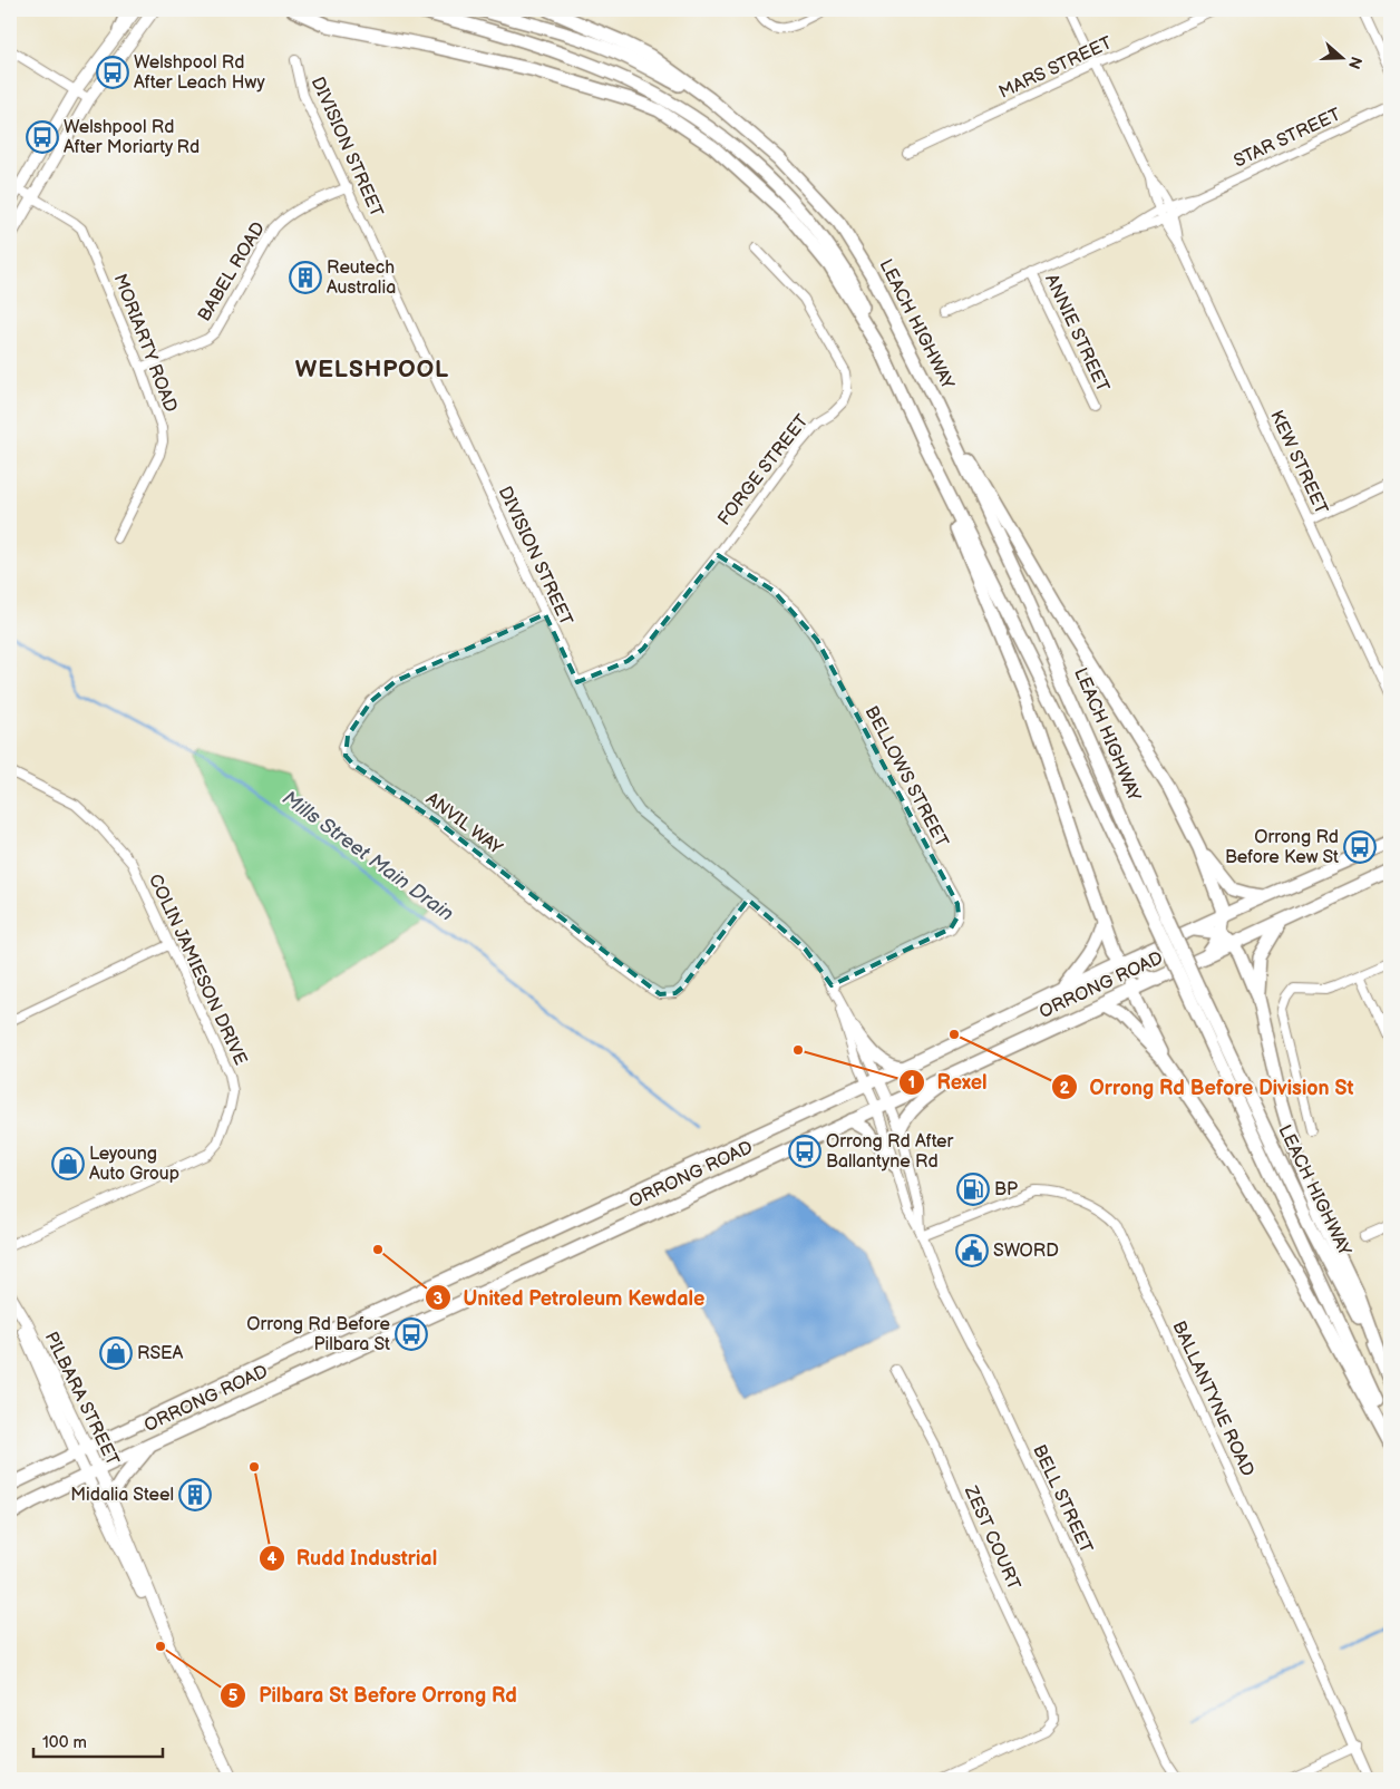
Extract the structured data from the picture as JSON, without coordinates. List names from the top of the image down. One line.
{"streets":{"highway":["LEACH HIGHWAY","ORRONG ROAD"],"main road":["PILBARA STREET"],"street":["MARS STREET","STAR STREET","DIVISION STREET","BABEL ROAD","ANNIE STREET","MORIARTY ROAD","KEW STREET","FORGE STREET","BELLOWS STREET","ANVIL WAY","COLIN JAMIESON DRIVE","BALLANTYNE ROAD","BELL STREET","ZEST COURT"]},"crossings":[["MARS STREET","KEW STREET"],["STAR STREET","ANNIE STREET"],["STAR STREET","KEW STREET"],["DIVISION STREET","BABEL ROAD"],["DIVISION STREET","FORGE STREET"],["DIVISION STREET","BELLOWS STREET"],["DIVISION STREET","ANVIL WAY"],["DIVISION STREET","ORRONG ROAD"],["BABEL ROAD","MORIARTY ROAD"],["FORGE STREET","BELLOWS STREET"],["ORRONG ROAD","PILBARA STREET"],["ORRONG ROAD","BELL STREET"],["BALLANTYNE ROAD","BELL STREET"]],"districts":["WELSHPOOL"],"water":["Mills Street Main Drain"],"places":{"bus stop":["Welshpool Rd After Leach Hwy","Welshpool Rd After Moriarty Rd","Orrong Rd Before Kew St","Orrong Rd After Ballantyne Rd","Orrong Rd Before Pilbara St"],"building":["Reutech Australia","Midalia Steel"],"other":["Orrong Rd Before Division St","Rexel","United Petroleum Kewdale","Rudd Industrial","Pilbara St Before Orrong Rd"],"shop":["Leyoung Auto Group","RSEA"],"fuel station":["BP"],"public building":["SWORD"]},"scale_bar":"100 m","north":"right"}
